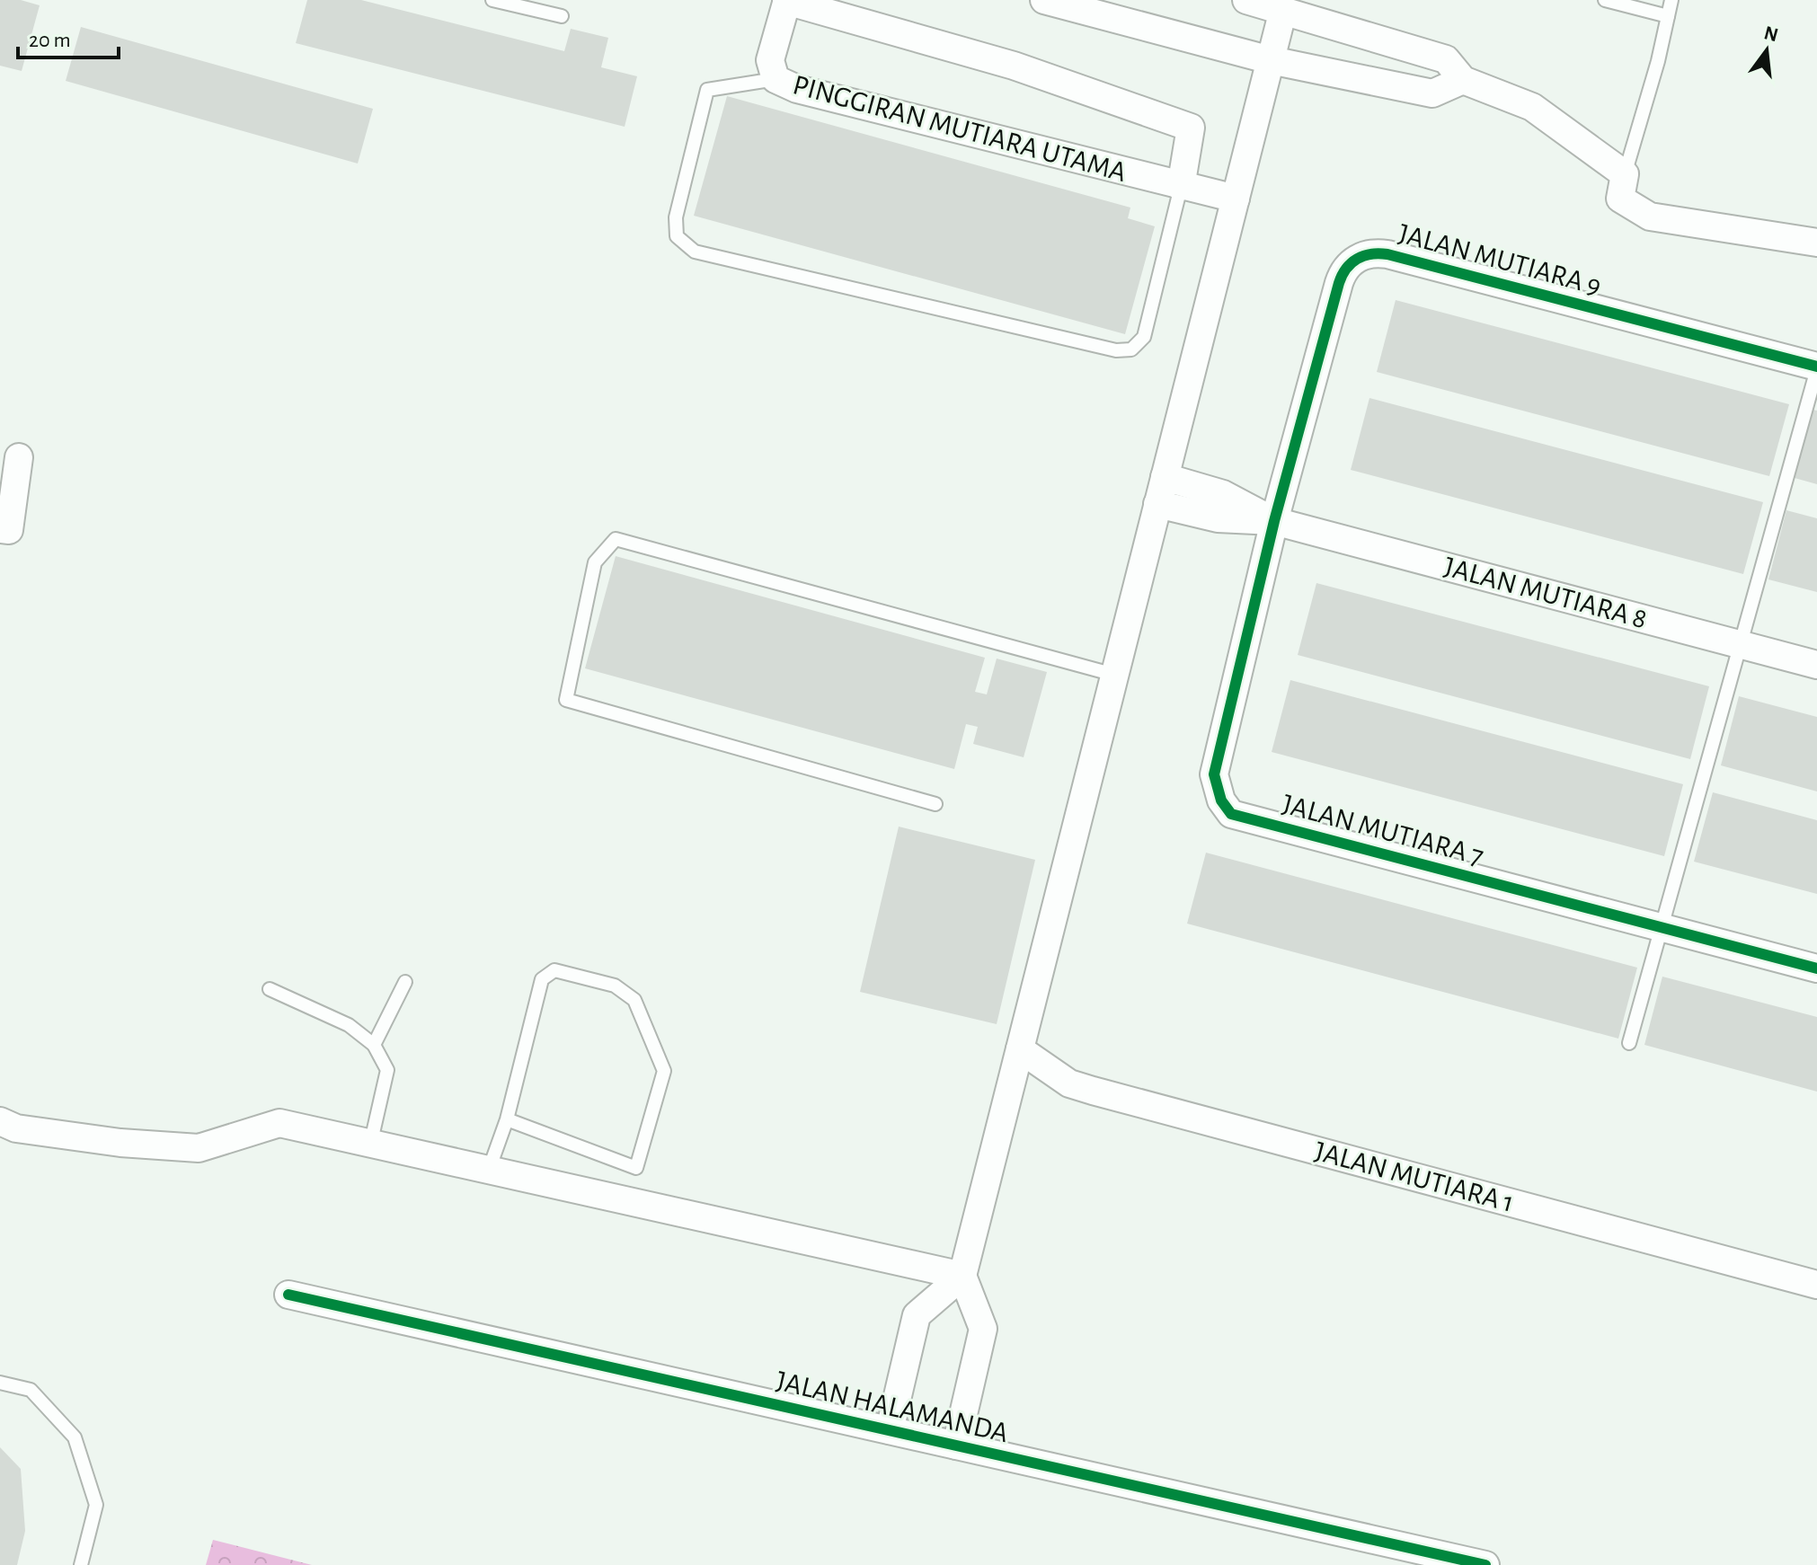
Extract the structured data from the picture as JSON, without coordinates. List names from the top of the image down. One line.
{"streets":{"street":["PINGGIRAN MUTIARA UTAMA","JALAN MUTIARA 9","JALAN MUTIARA 8","JALAN MUTIARA 7","JALAN MUTIARA 1","JALAN HALAMANDA"]},"crossings":[["JALAN MUTIARA 9","JALAN MUTIARA 8"],["JALAN MUTIARA 9","JALAN MUTIARA 7"],["JALAN MUTIARA 8","JALAN MUTIARA 7"]],"scale_bar":"20 m","north":"top"}
